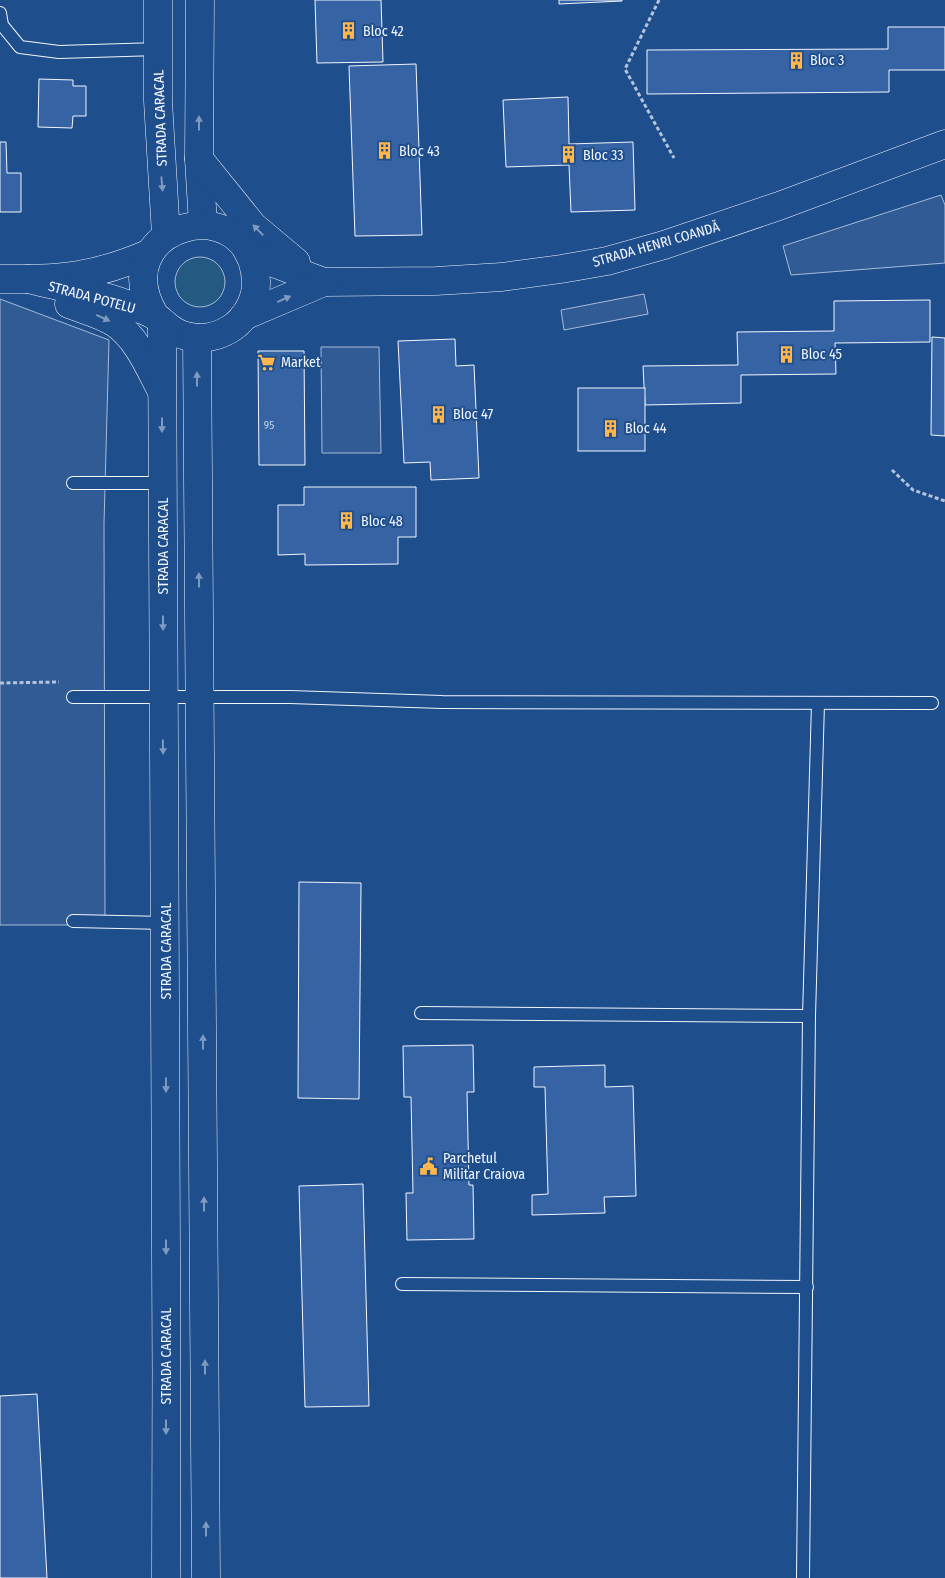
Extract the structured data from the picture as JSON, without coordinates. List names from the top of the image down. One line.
{"streets":{"main road":["STRADA CARACAL","STRADA HENRI COANDĂ","STRADA POTELU"]},"crossings":[["STRADA CARACAL","STRADA HENRI COANDĂ"],["STRADA CARACAL","STRADA POTELU"],["STRADA HENRI COANDĂ","STRADA POTELU"]],"places":{"building":["Bloc 42","Bloc 3","Bloc 43","Bloc 33","Bloc 45","Bloc 47","Bloc 44","Bloc 48"],"supermarket":["Market"],"public building":["Parchetul Militar Craiova"]},"house_numbers":["95"]}
